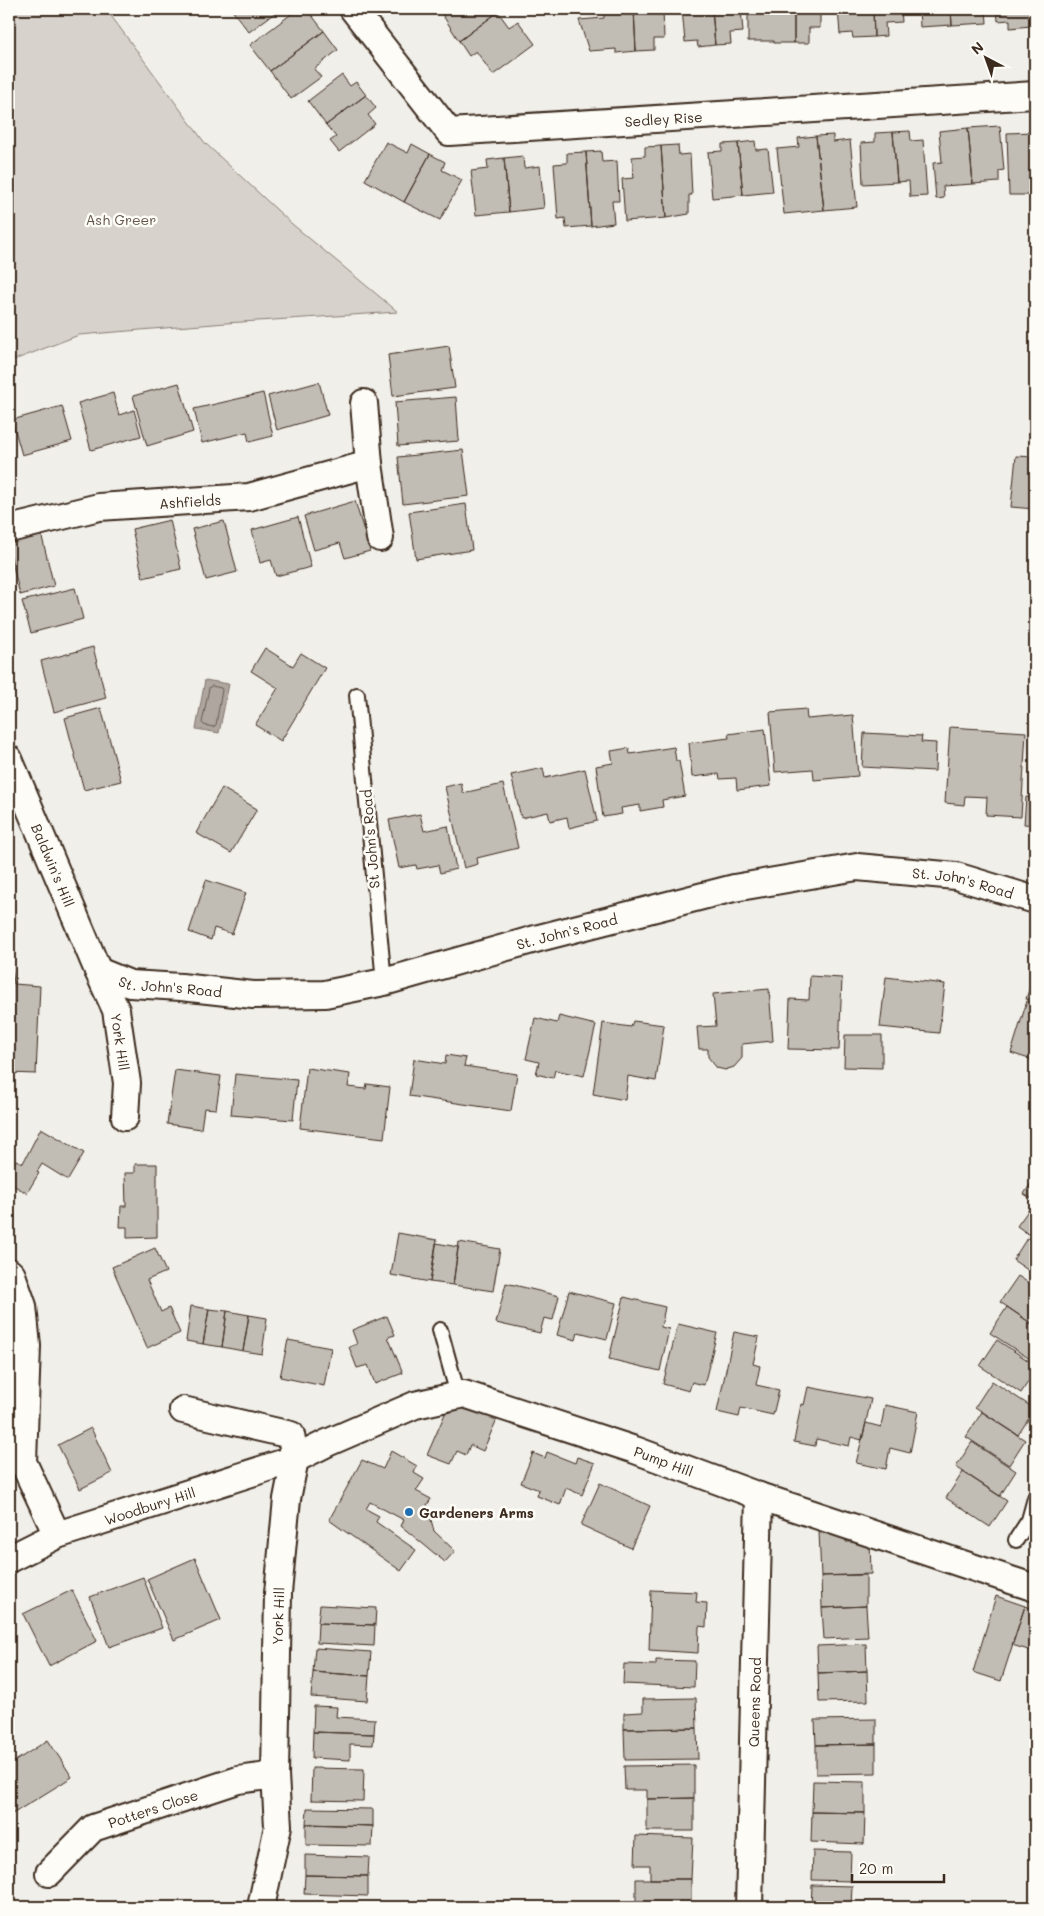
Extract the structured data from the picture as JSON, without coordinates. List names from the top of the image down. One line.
{"streets":{"street":["Sedley Rise","Ashfields","Baldwin's Hill","St. John's Road","York Hill","Pump Hill","Woodbury Hill","Queens Road","Potters Close"],"lane":["St John's Road"]},"crossings":[["St John's Road","St. John's Road"],["Baldwin's Hill","St. John's Road"],["Baldwin's Hill","York Hill"],["St. John's Road","York Hill"],["York Hill","Pump Hill"],["York Hill","Woodbury Hill"],["York Hill","Potters Close"],["Pump Hill","Woodbury Hill"],["Pump Hill","Queens Road"]],"parks":["Ash Greer"],"places":["Gardeners Arms"],"scale_bar":"20 m","north":"top left"}
